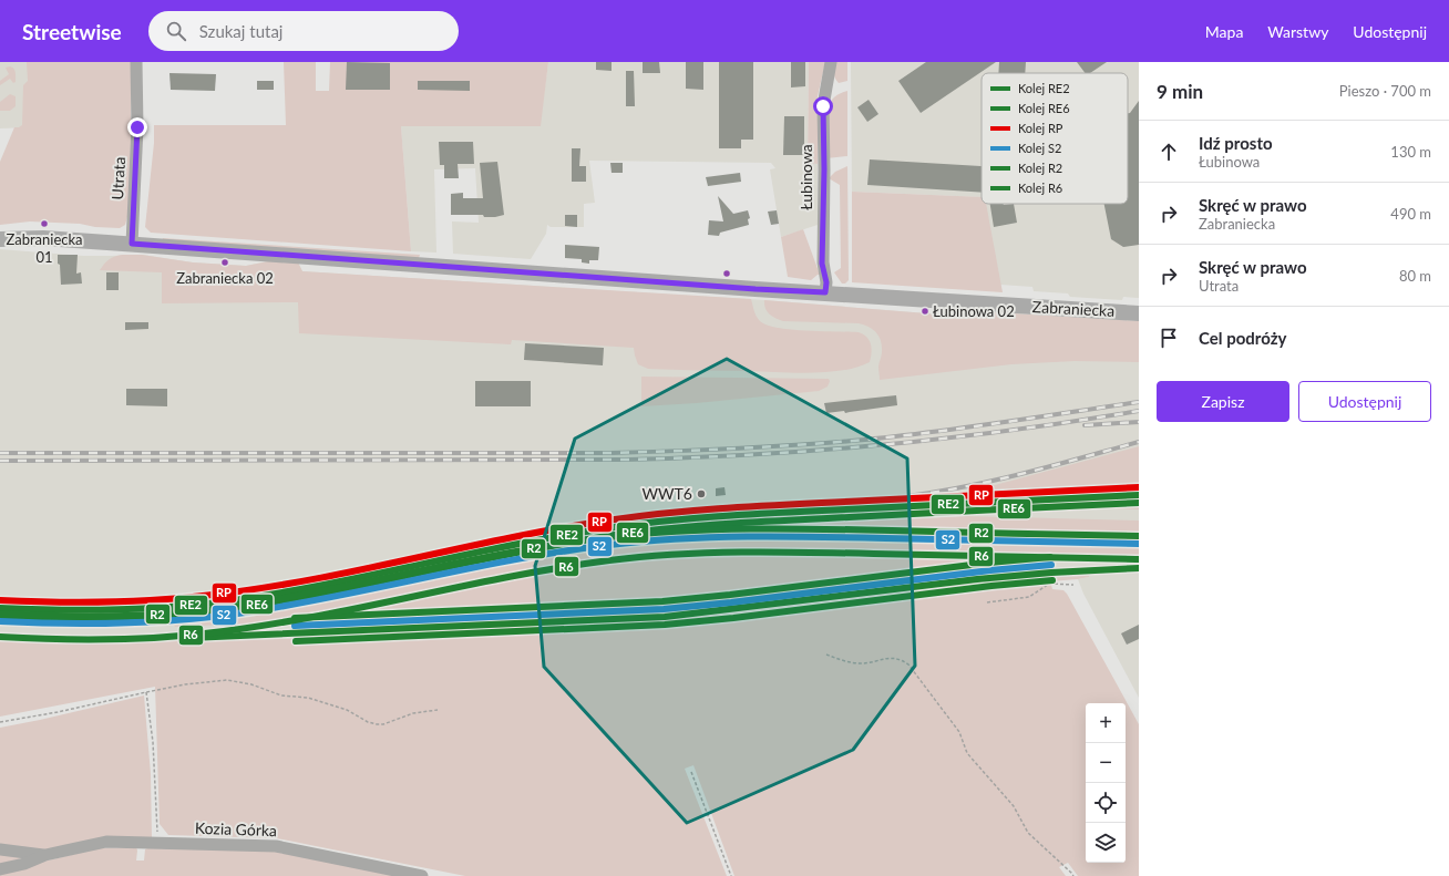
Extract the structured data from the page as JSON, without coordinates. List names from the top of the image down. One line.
{"streets":{"main road":["Zabraniecka"],"street":["Łubinowa","Utrata","Kozia Górka"]},"crossings":[["Łubinowa","Zabraniecka"],["Utrata","Zabraniecka"]],"places":["Zabraniecka 01","Zabraniecka 02","Łubinowa 02","WWT6"],"lines":["rail line RP","rail line RE2","rail line RE6","rail line R2","rail line S2","rail line R6"],"legend":["Kolej RE2","Kolej RE6","Kolej RP","Kolej S2","Kolej R2","Kolej R6"],"page":{"header":"Streetwise","search":"Szukaj tutaj","nav":["Mapa","Warstwy","Udostępnij"],"heading":["9 min","Pieszo · 700 m"],"list":[["Idź prosto","Łubinowa","130 m"],["Skręć w prawo","Zabraniecka","490 m"],["Skręć w prawo","Utrata","80 m"],"Cel podróży"],"buttons":["Zapisz","Udostępnij"],"map_buttons":["+","−"]}}
